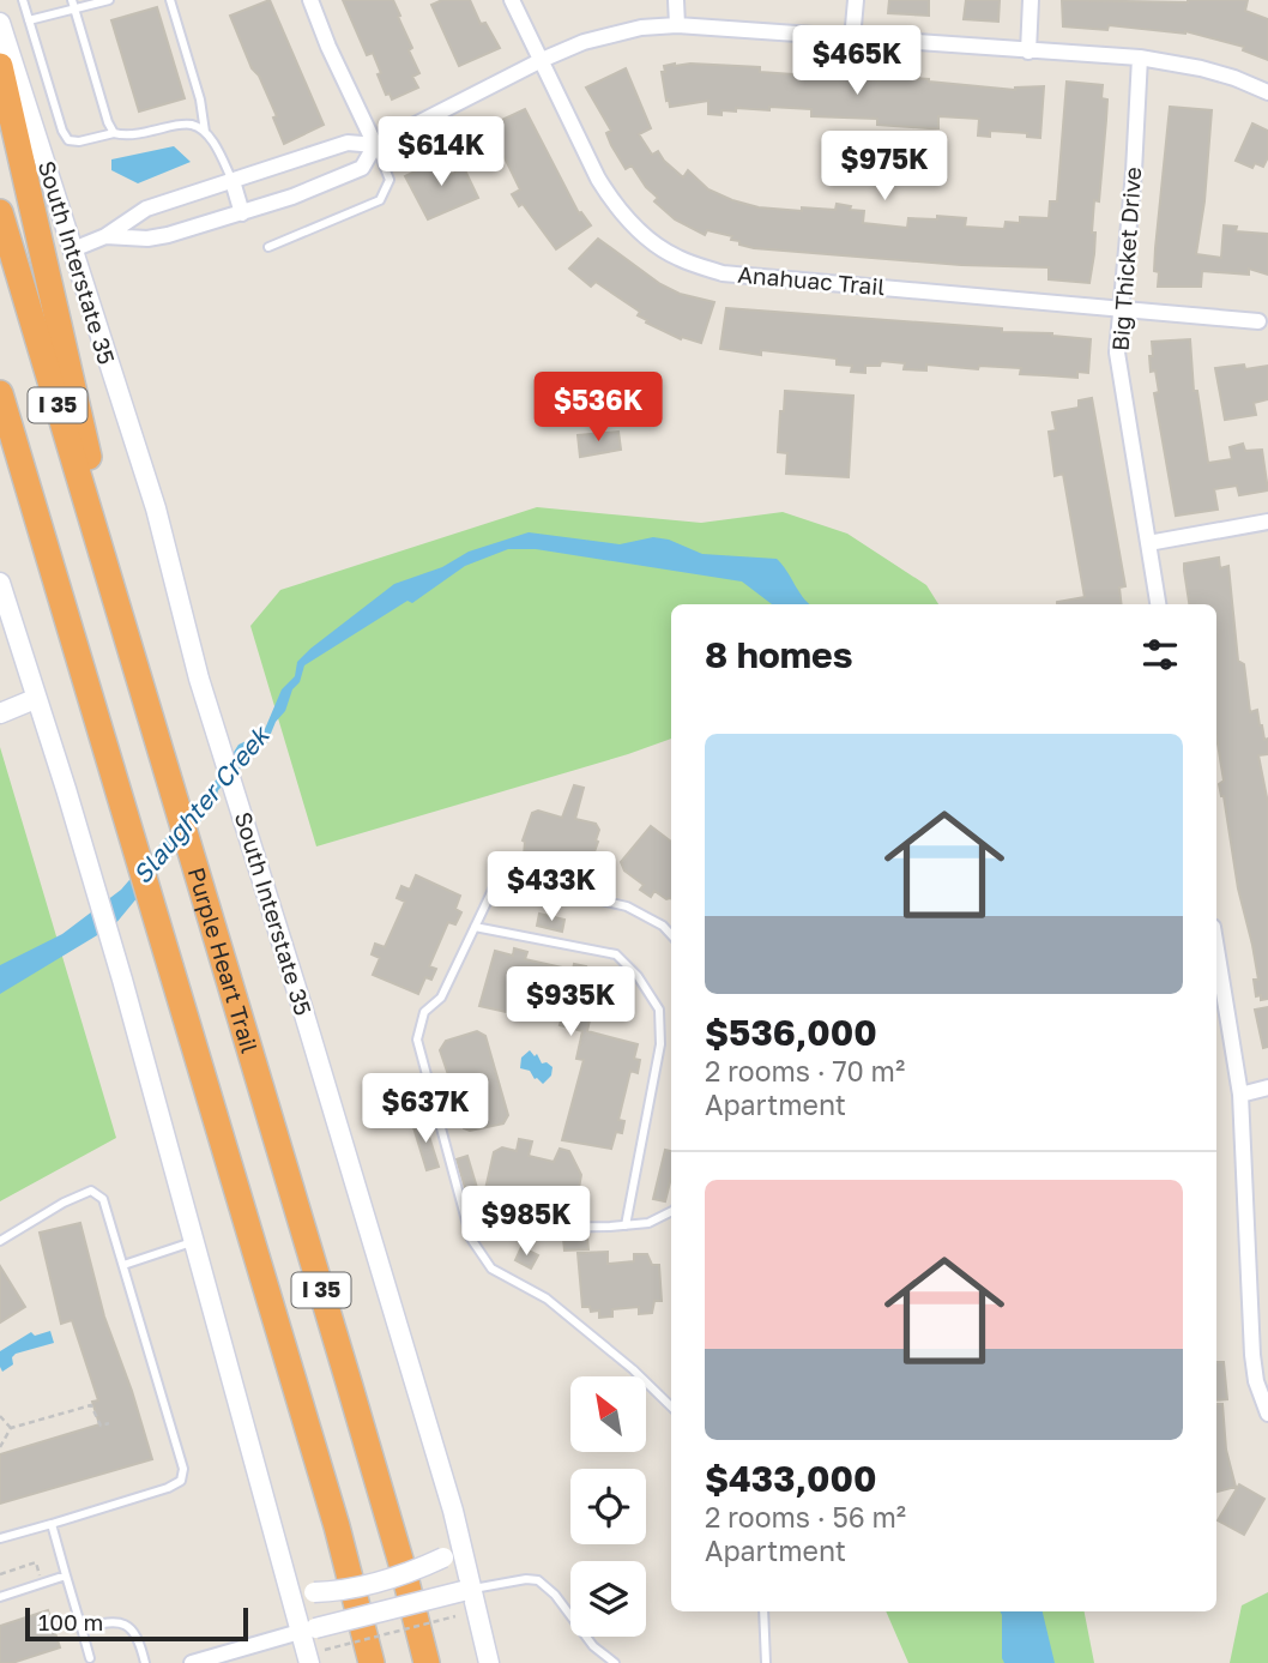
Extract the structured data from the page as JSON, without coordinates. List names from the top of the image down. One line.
{"streets":{"highway":["I 35","Purple Heart Trail"],"main road":["South Interstate 35"],"street":["Big Thicket Drive","Anahuac Trail"]},"crossings":[["Big Thicket Drive","Anahuac Trail"]],"water":["Slaughter Creek"],"scale_bar":"100 m","north":"top left","page":{"price":["$465K","$614K","$975K","$536K","$433K","$935K","$637K","$985K"],"heading":"8 homes","list":[{"name":"$536,000","note":"2 rooms · 70 m² · Apartment"},{"name":"$433,000","note":"2 rooms · 56 m² · Apartment"}],"scale":"100 m"}}
